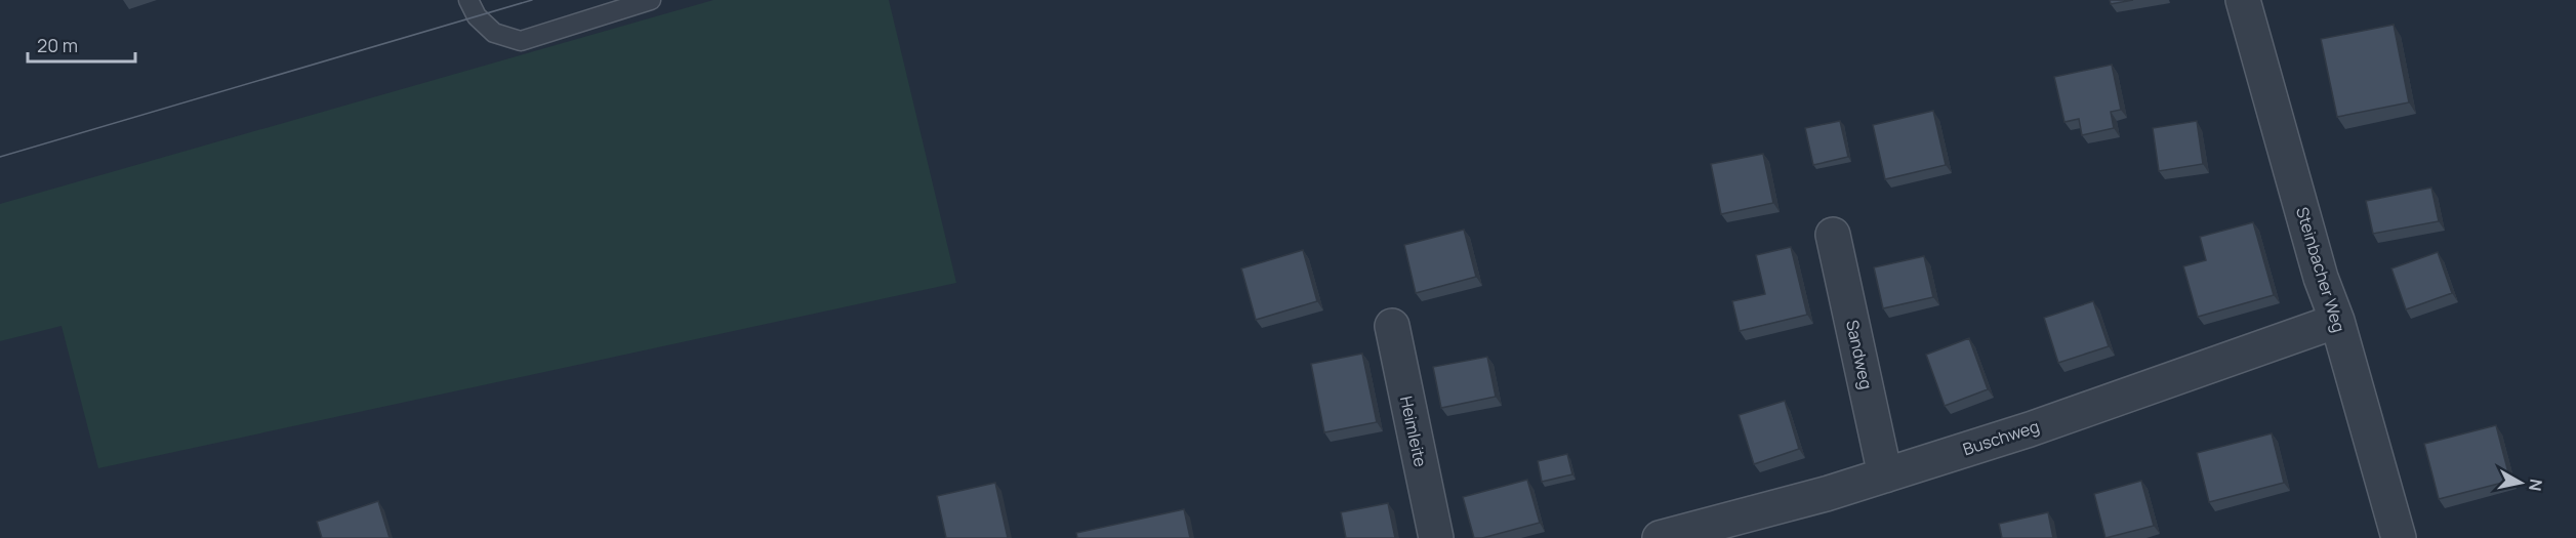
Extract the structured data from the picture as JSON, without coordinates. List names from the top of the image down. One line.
{"streets":{"street":["Steinbacher Weg","Sandweg","Heimleite","Buschweg"]},"crossings":[["Steinbacher Weg","Buschweg"],["Sandweg","Buschweg"]],"scale_bar":"20 m","north":"right"}
